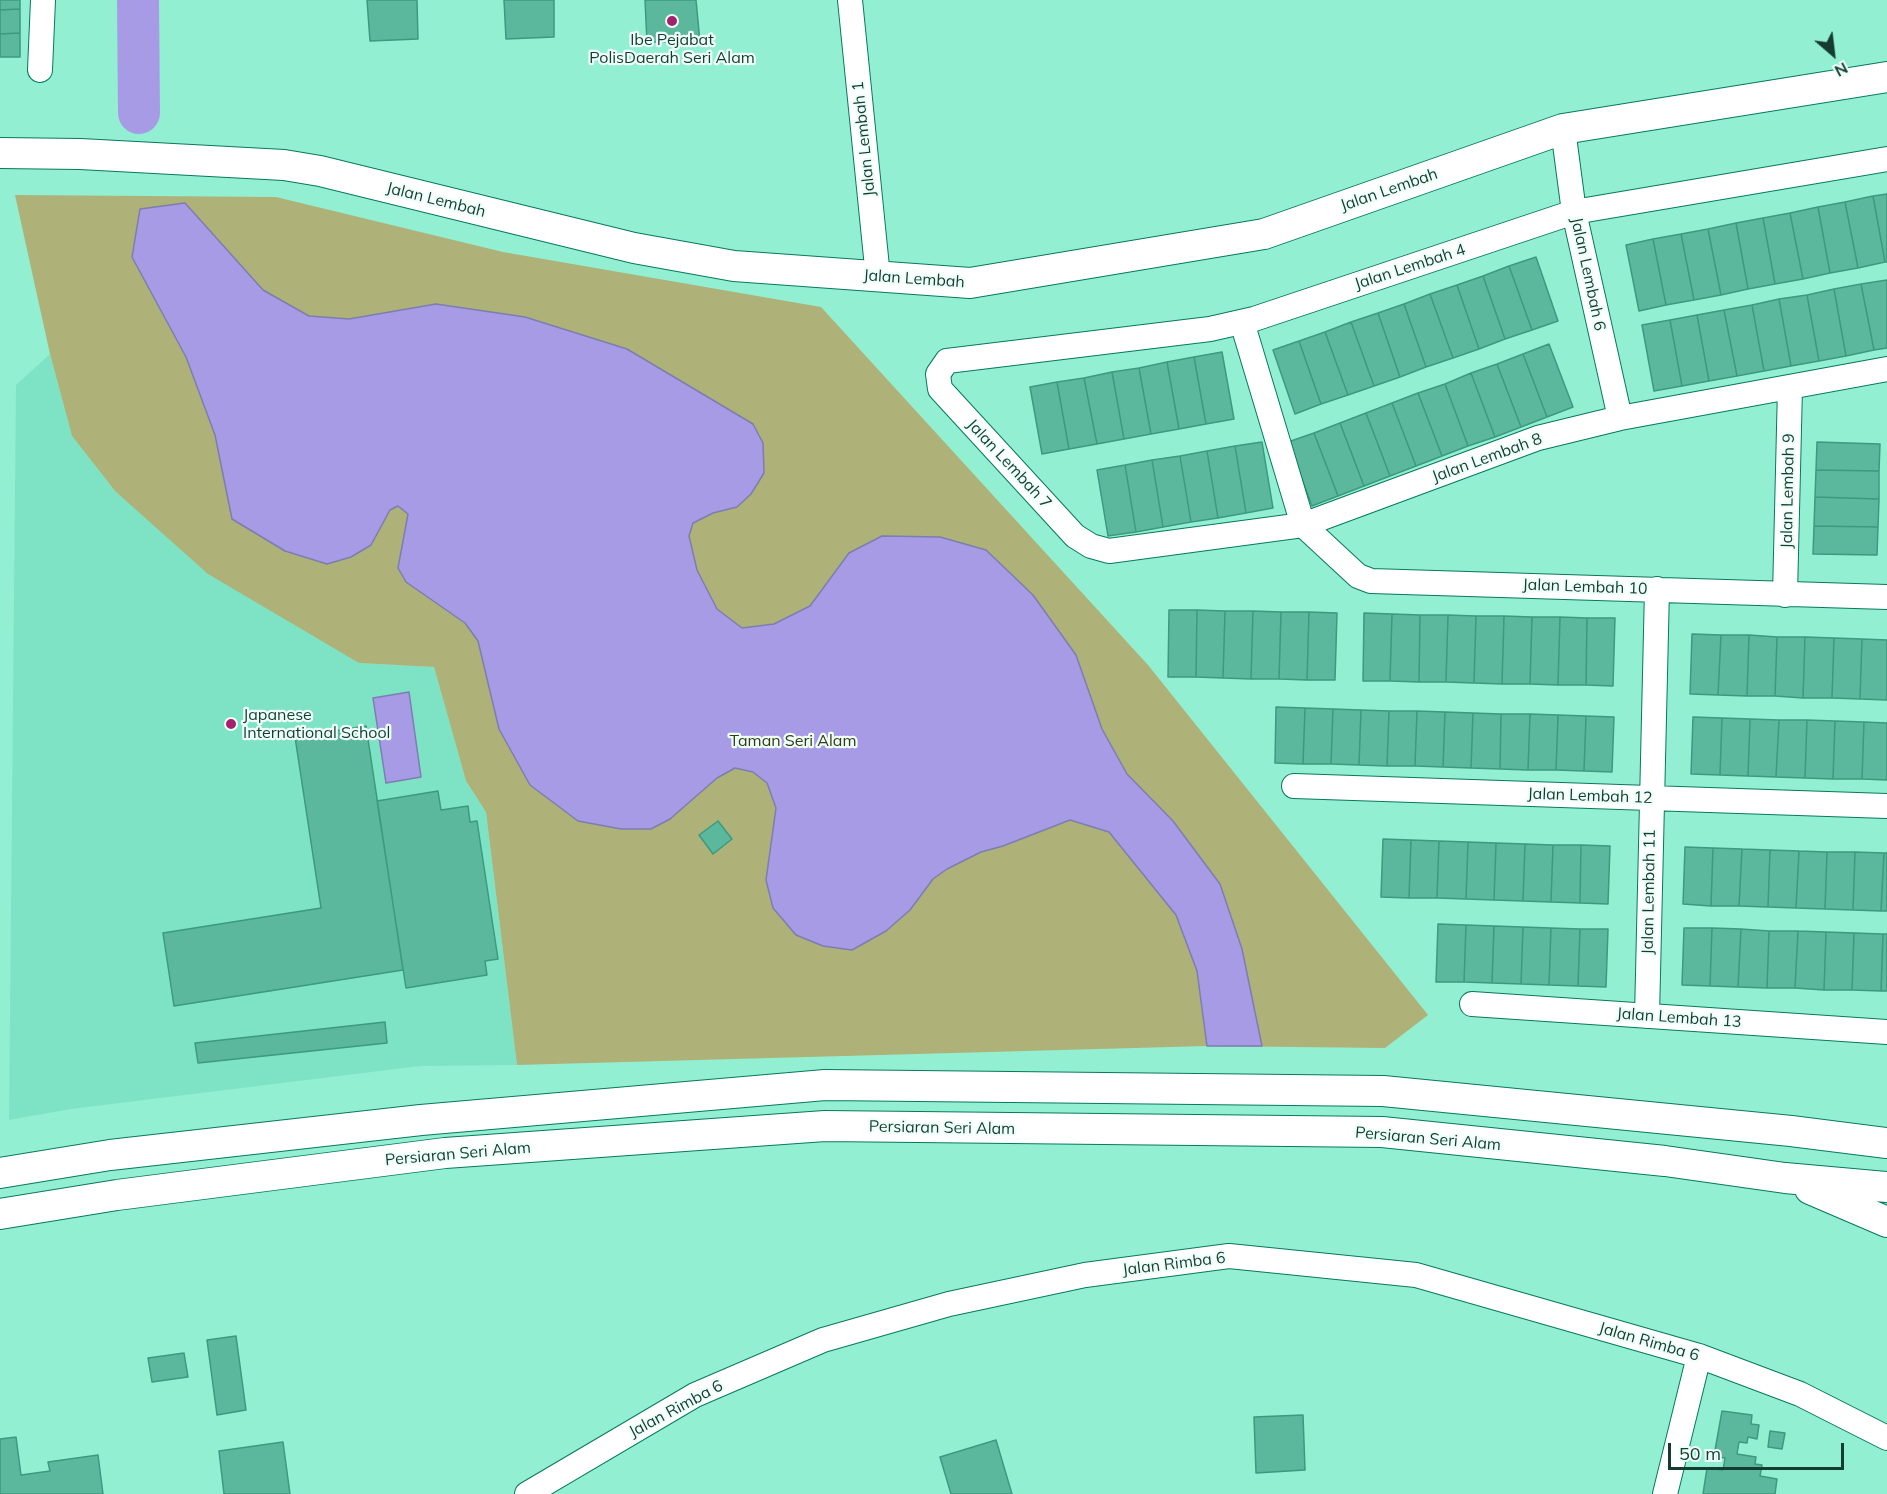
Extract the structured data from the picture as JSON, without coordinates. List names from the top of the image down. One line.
{"streets":{"street":["Jalan Lembah 1","Jalan Lembah","Jalan Lembah 4","Jalan Lembah 6","Jalan Lembah 8","Jalan Lembah 7","Jalan Lembah 9","Jalan Lembah 10","Jalan Lembah 12","Jalan Lembah 11","Jalan Lembah 13","Persiaran Seri Alam","Jalan Rimba 6"]},"crossings":[["Jalan Lembah 1","Jalan Lembah"],["Jalan Lembah","Jalan Lembah 6"],["Jalan Lembah 4","Jalan Lembah 6"],["Jalan Lembah 4","Jalan Lembah 7"],["Jalan Lembah 6","Jalan Lembah 8"],["Jalan Lembah 8","Jalan Lembah 7"],["Jalan Lembah 8","Jalan Lembah 9"],["Jalan Lembah 8","Jalan Lembah 10"],["Jalan Lembah 9","Jalan Lembah 10"],["Jalan Lembah 10","Jalan Lembah 11"],["Jalan Lembah 12","Jalan Lembah 11"],["Jalan Lembah 11","Jalan Lembah 13"]],"parks":["Taman Seri Alam"],"places":["Ibe Pejabat PolisDaerah Seri Alam","Japanese International School"],"scale_bar":"50 m","north":"bottom right"}
